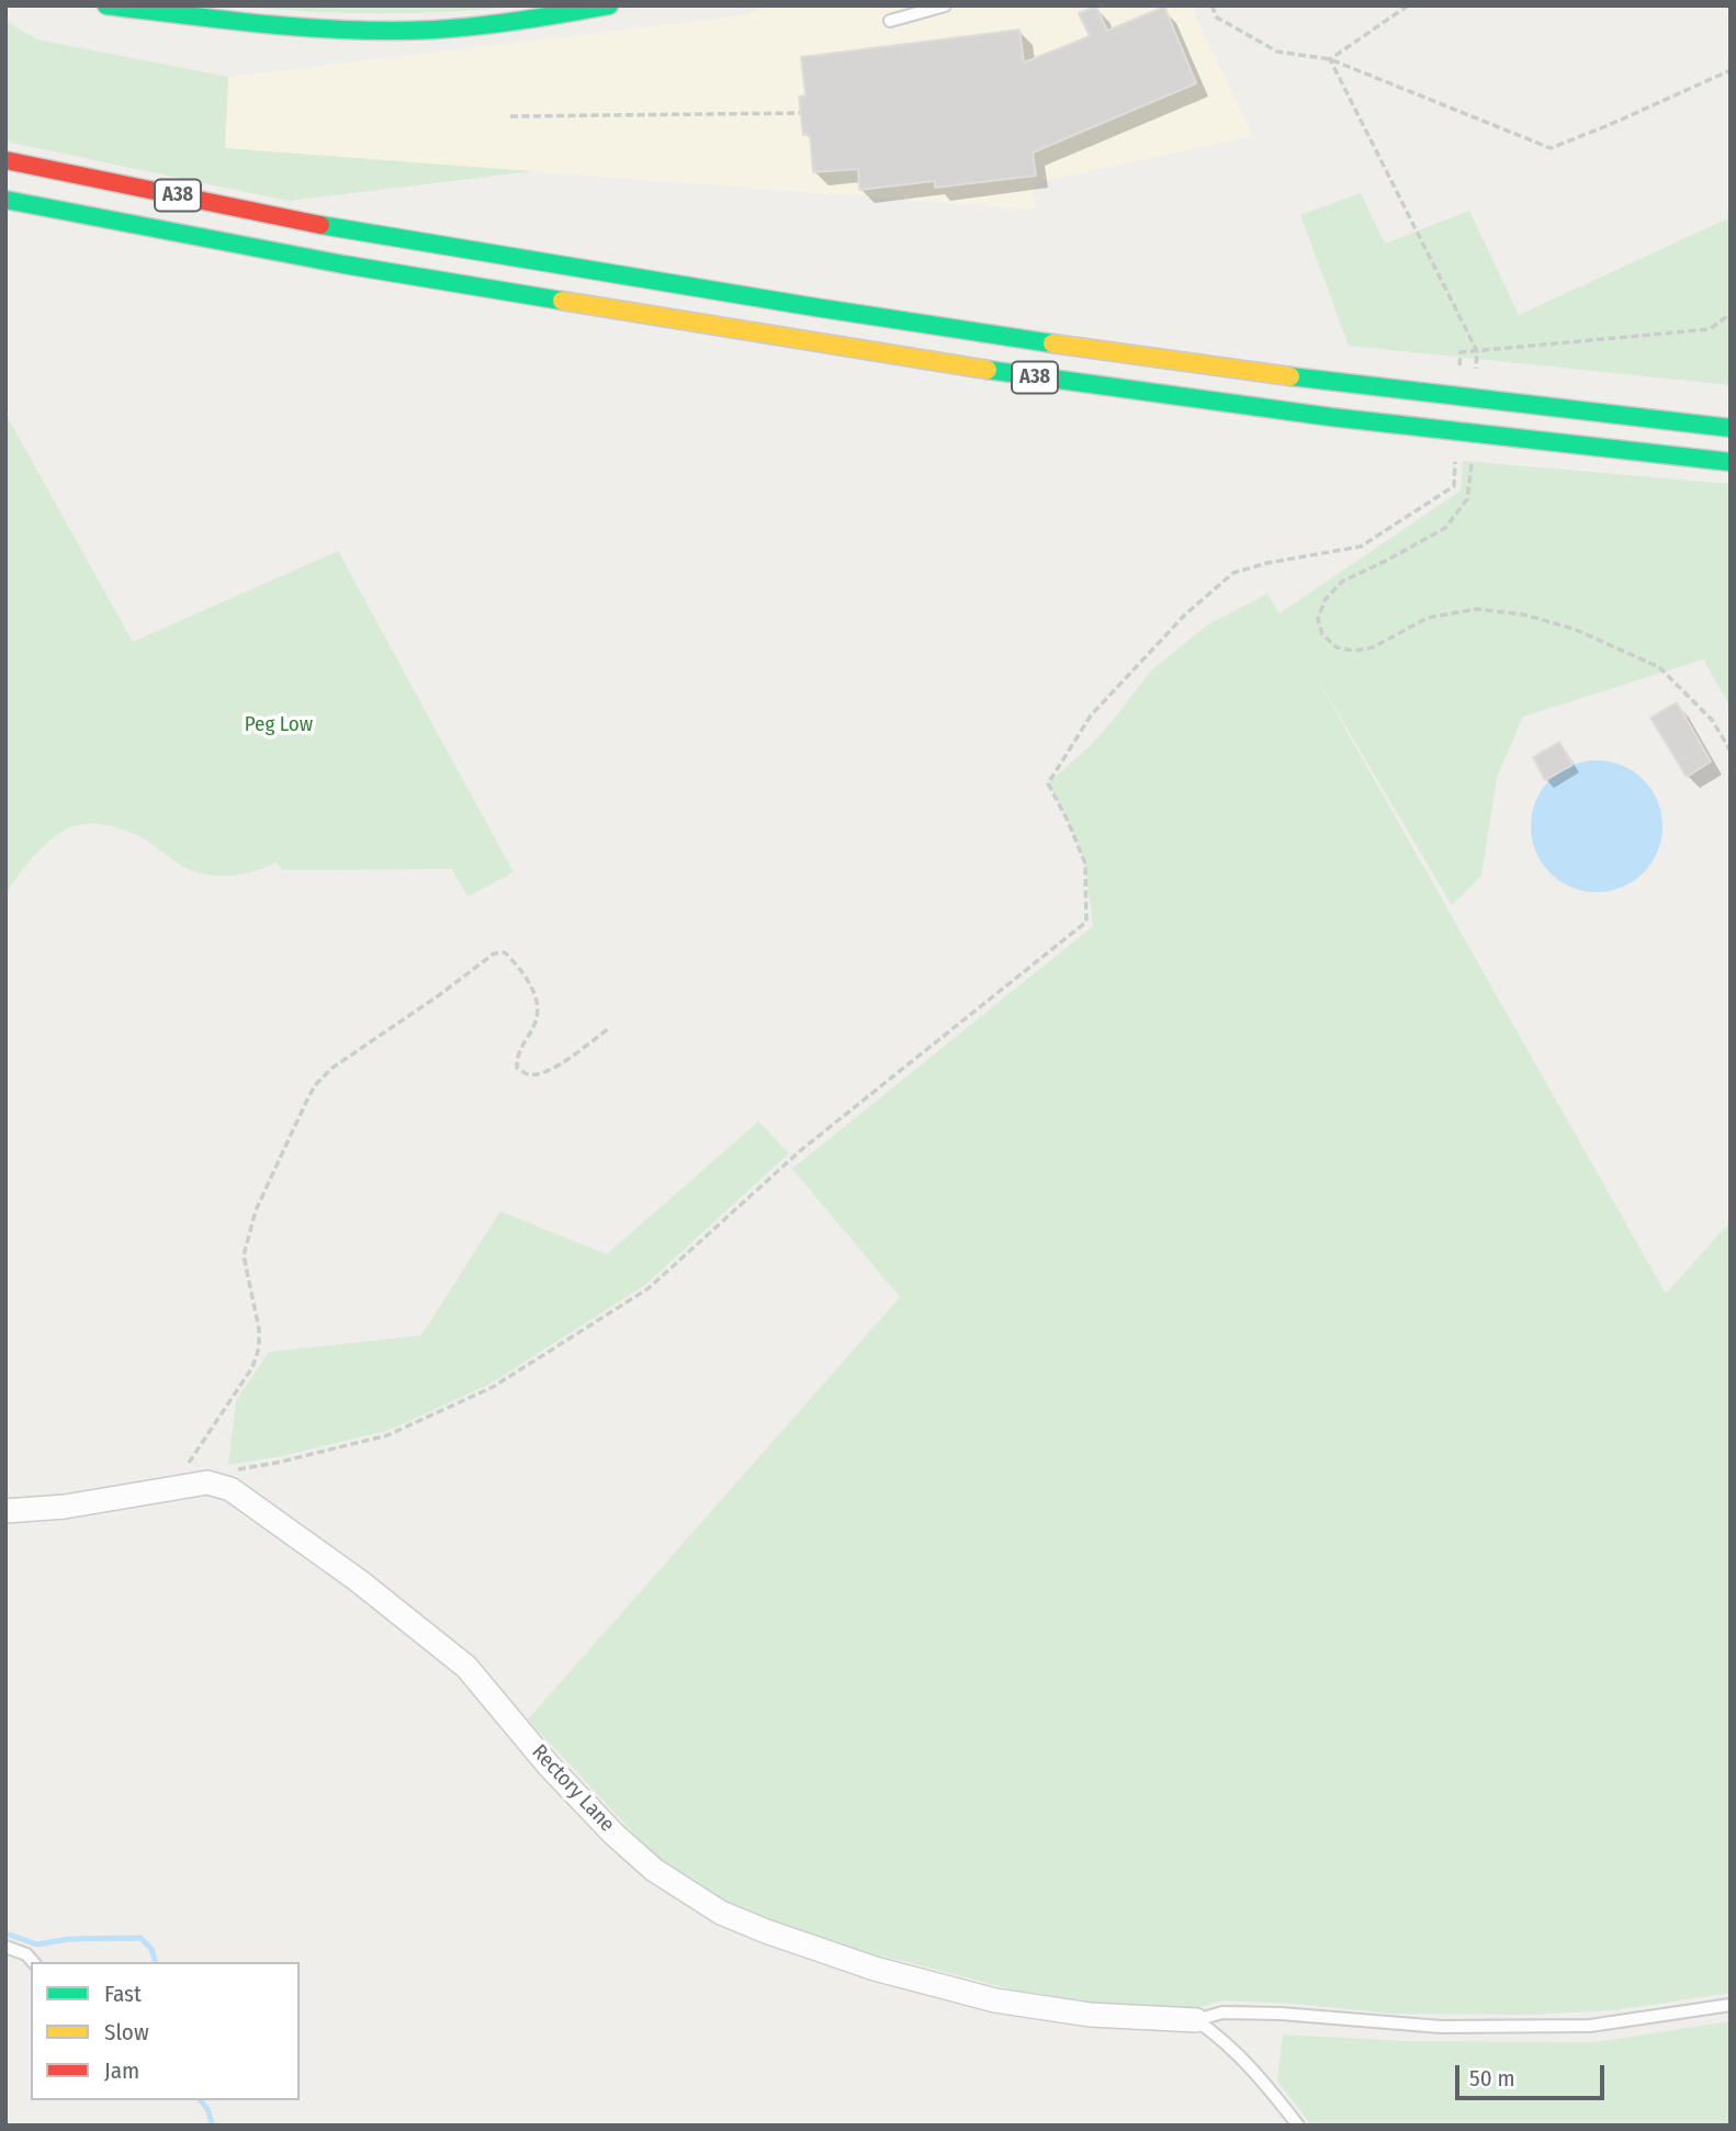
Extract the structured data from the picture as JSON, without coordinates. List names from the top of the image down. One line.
{"streets":{"main road":["A38"],"street":["Rectory Lane"]},"parks":["Peg Low"],"legend":["Fast","Slow","Jam"],"scale_bar":"50 m"}
